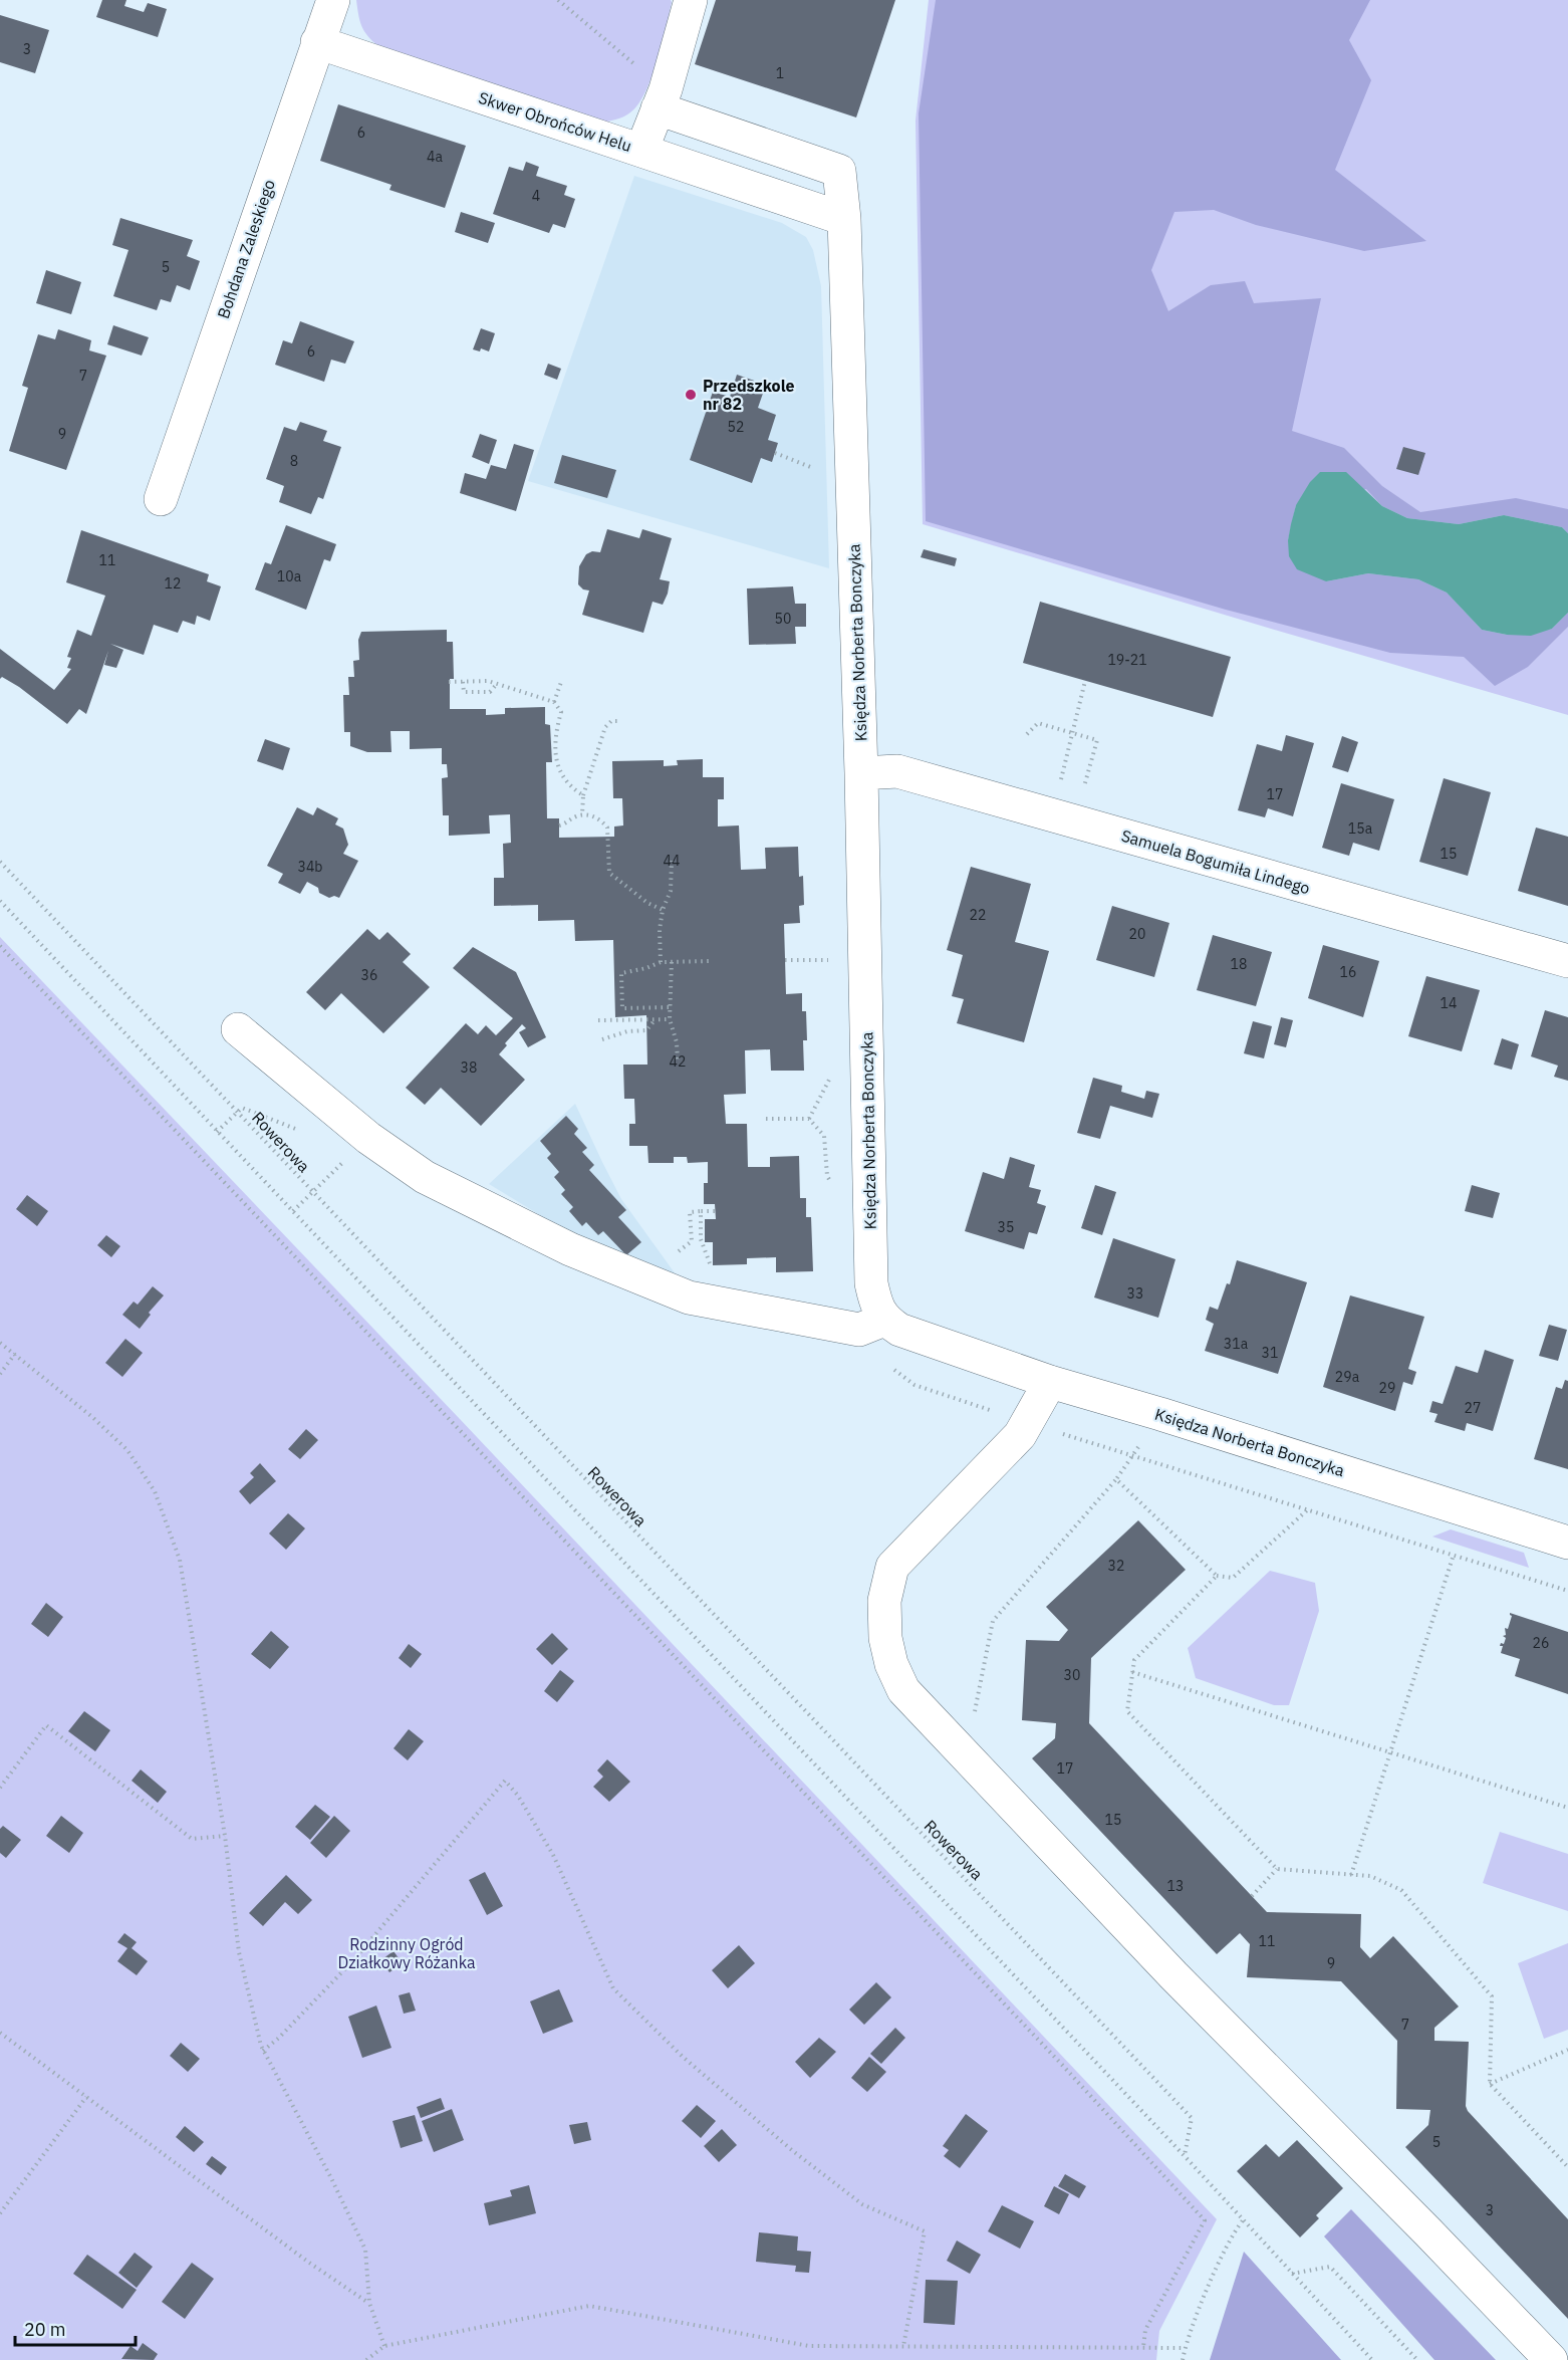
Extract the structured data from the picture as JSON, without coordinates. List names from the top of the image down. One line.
{"streets":{"street":["Skwer Obrońców Helu","Bohdana Zaleskiego","Księdza Norberta Bonczyka","Samuela Bogumiła Lindego"],"path":["Rowerowa"]},"crossings":[["Skwer Obrońców Helu","Bohdana Zaleskiego"],["Skwer Obrońców Helu","Księdza Norberta Bonczyka"],["Księdza Norberta Bonczyka","Samuela Bogumiła Lindego"]],"parks":["Rodzinny Ogród Działkowy Różanka"],"places":["Przedszkole nr 82"],"house_numbers":["3","1","6","4a","4","5","6","7","52","9","8","11","10a","12","50","19-21","17","15a","15","44","34b","22","20","18","16","36","14","42","38","35","33","31a","31","29a","29","27","32","26","30","17","15","13","11","9","7","5","3"],"scale_bar":"20 m"}
